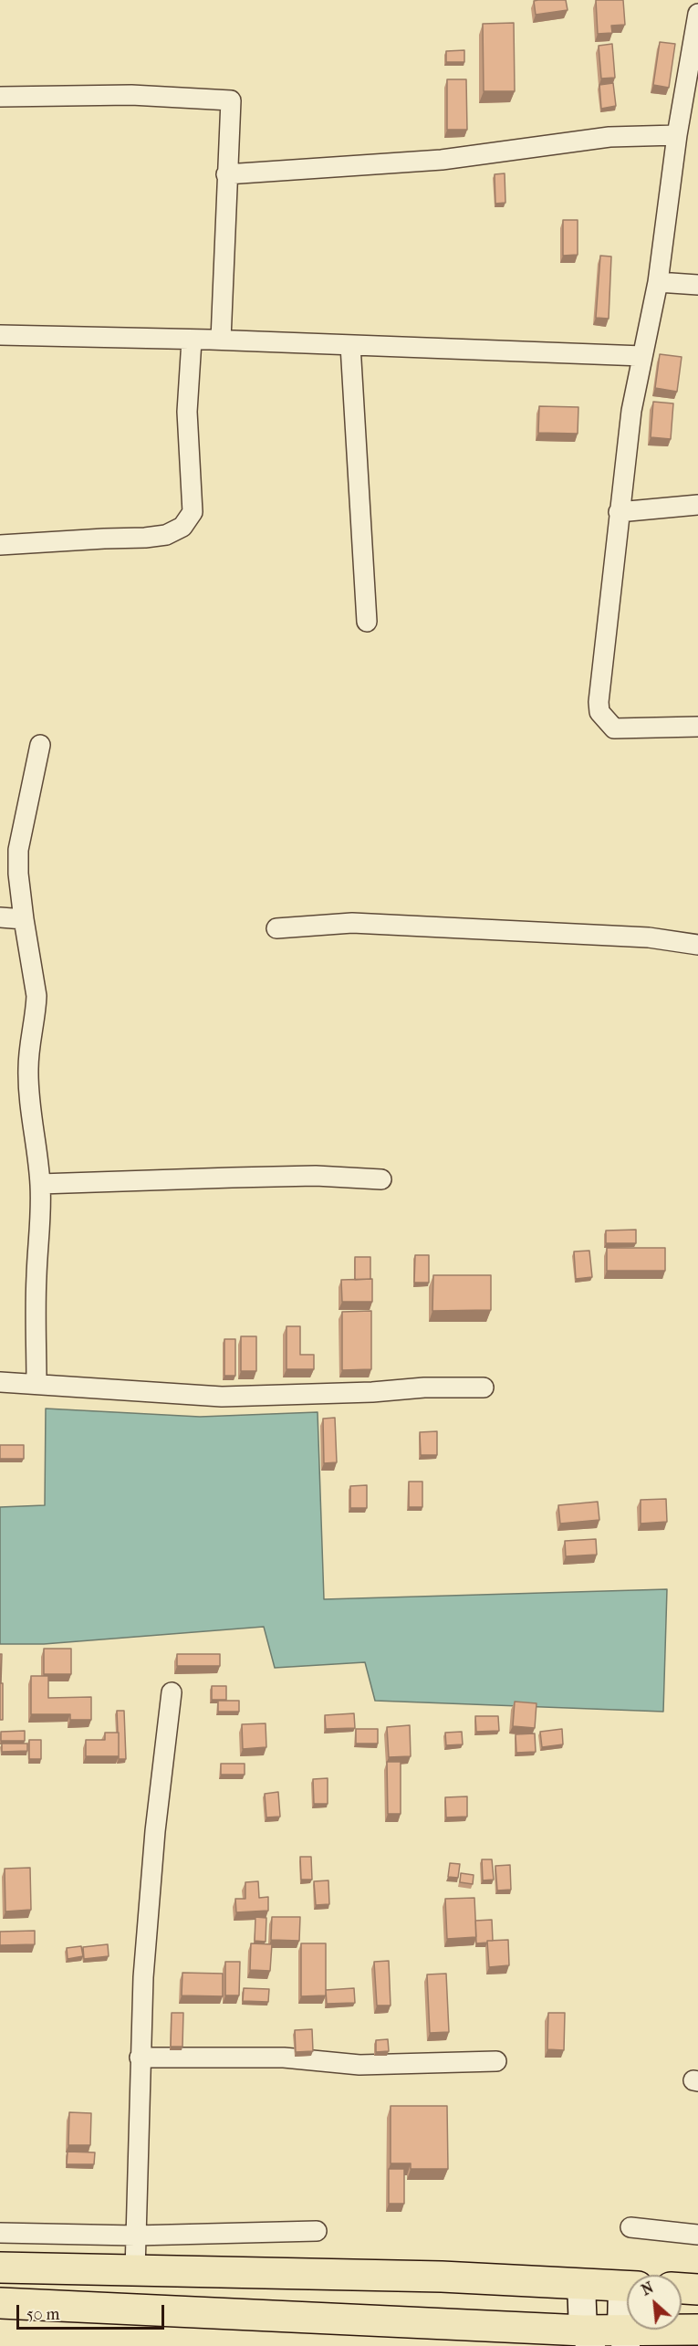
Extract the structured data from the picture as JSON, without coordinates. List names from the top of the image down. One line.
{"scale_bar":"50 m","north":"top left"}
